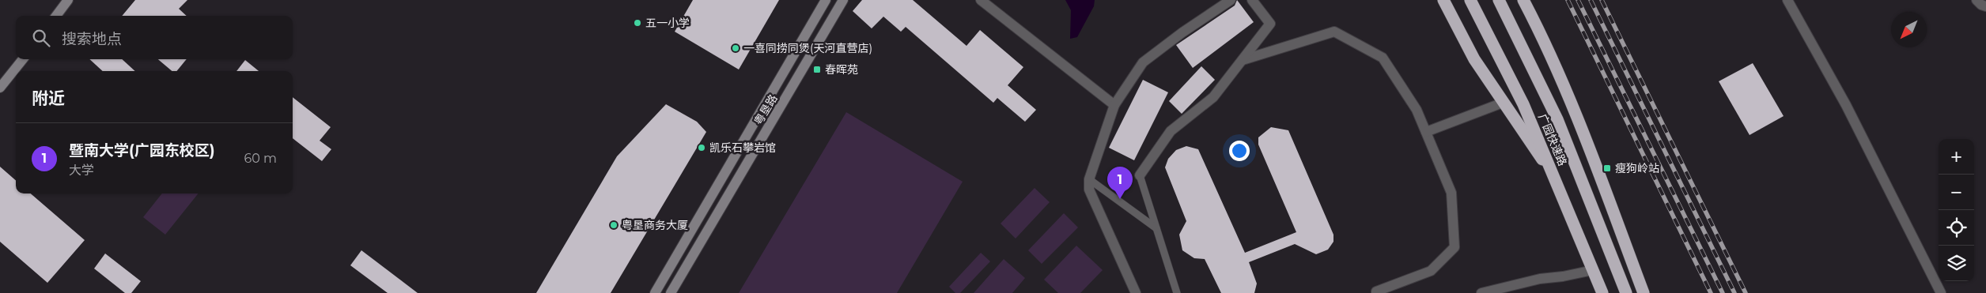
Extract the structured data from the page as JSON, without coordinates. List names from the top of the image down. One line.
{"streets":{"highway":["广园快速路"],"main road":["粤垦路"]},"places":{"other":["五一小学","一喜同捞同煲(天河直营店)","凯乐石攀岩馆","粤垦商务大厦"],"transit":["春晖苑","瘦狗岭站"]},"north":"bottom left","page":{"search":"搜索地点","heading":"附近","list":[{"mark":"1","name":"暨南大学(广园东校区)","note":"大学","value":"60 m"}],"map_buttons":["+","−"],"pins":"1"}}
